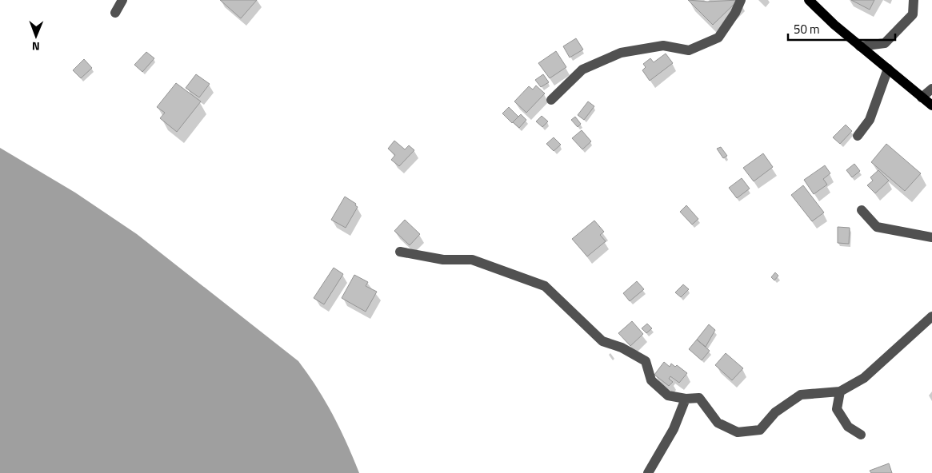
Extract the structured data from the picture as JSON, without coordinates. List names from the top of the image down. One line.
{"scale_bar":"50 m","north":"bottom"}
